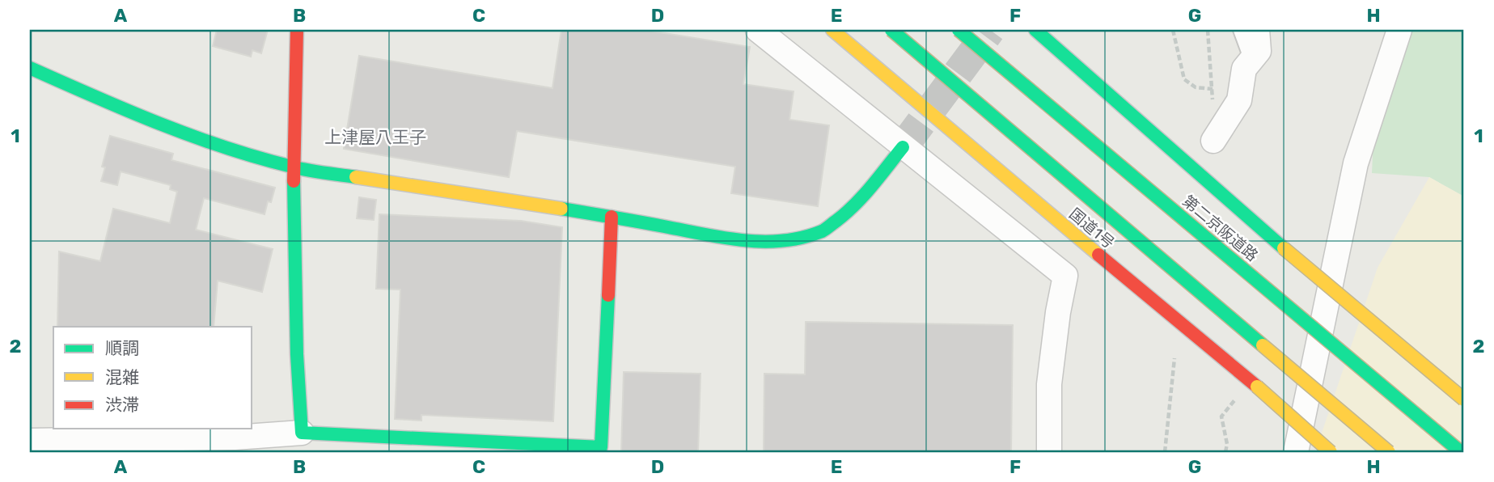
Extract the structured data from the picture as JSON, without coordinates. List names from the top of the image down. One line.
{"streets":{"main road":["国道1号","第二京阪道路"]},"districts":["上津屋八王子"],"legend":["順調","混雑","渋滞"],"grid":{"columns":["A","B","C","D","E","F","G","H"],"rows":["1","2"]}}
